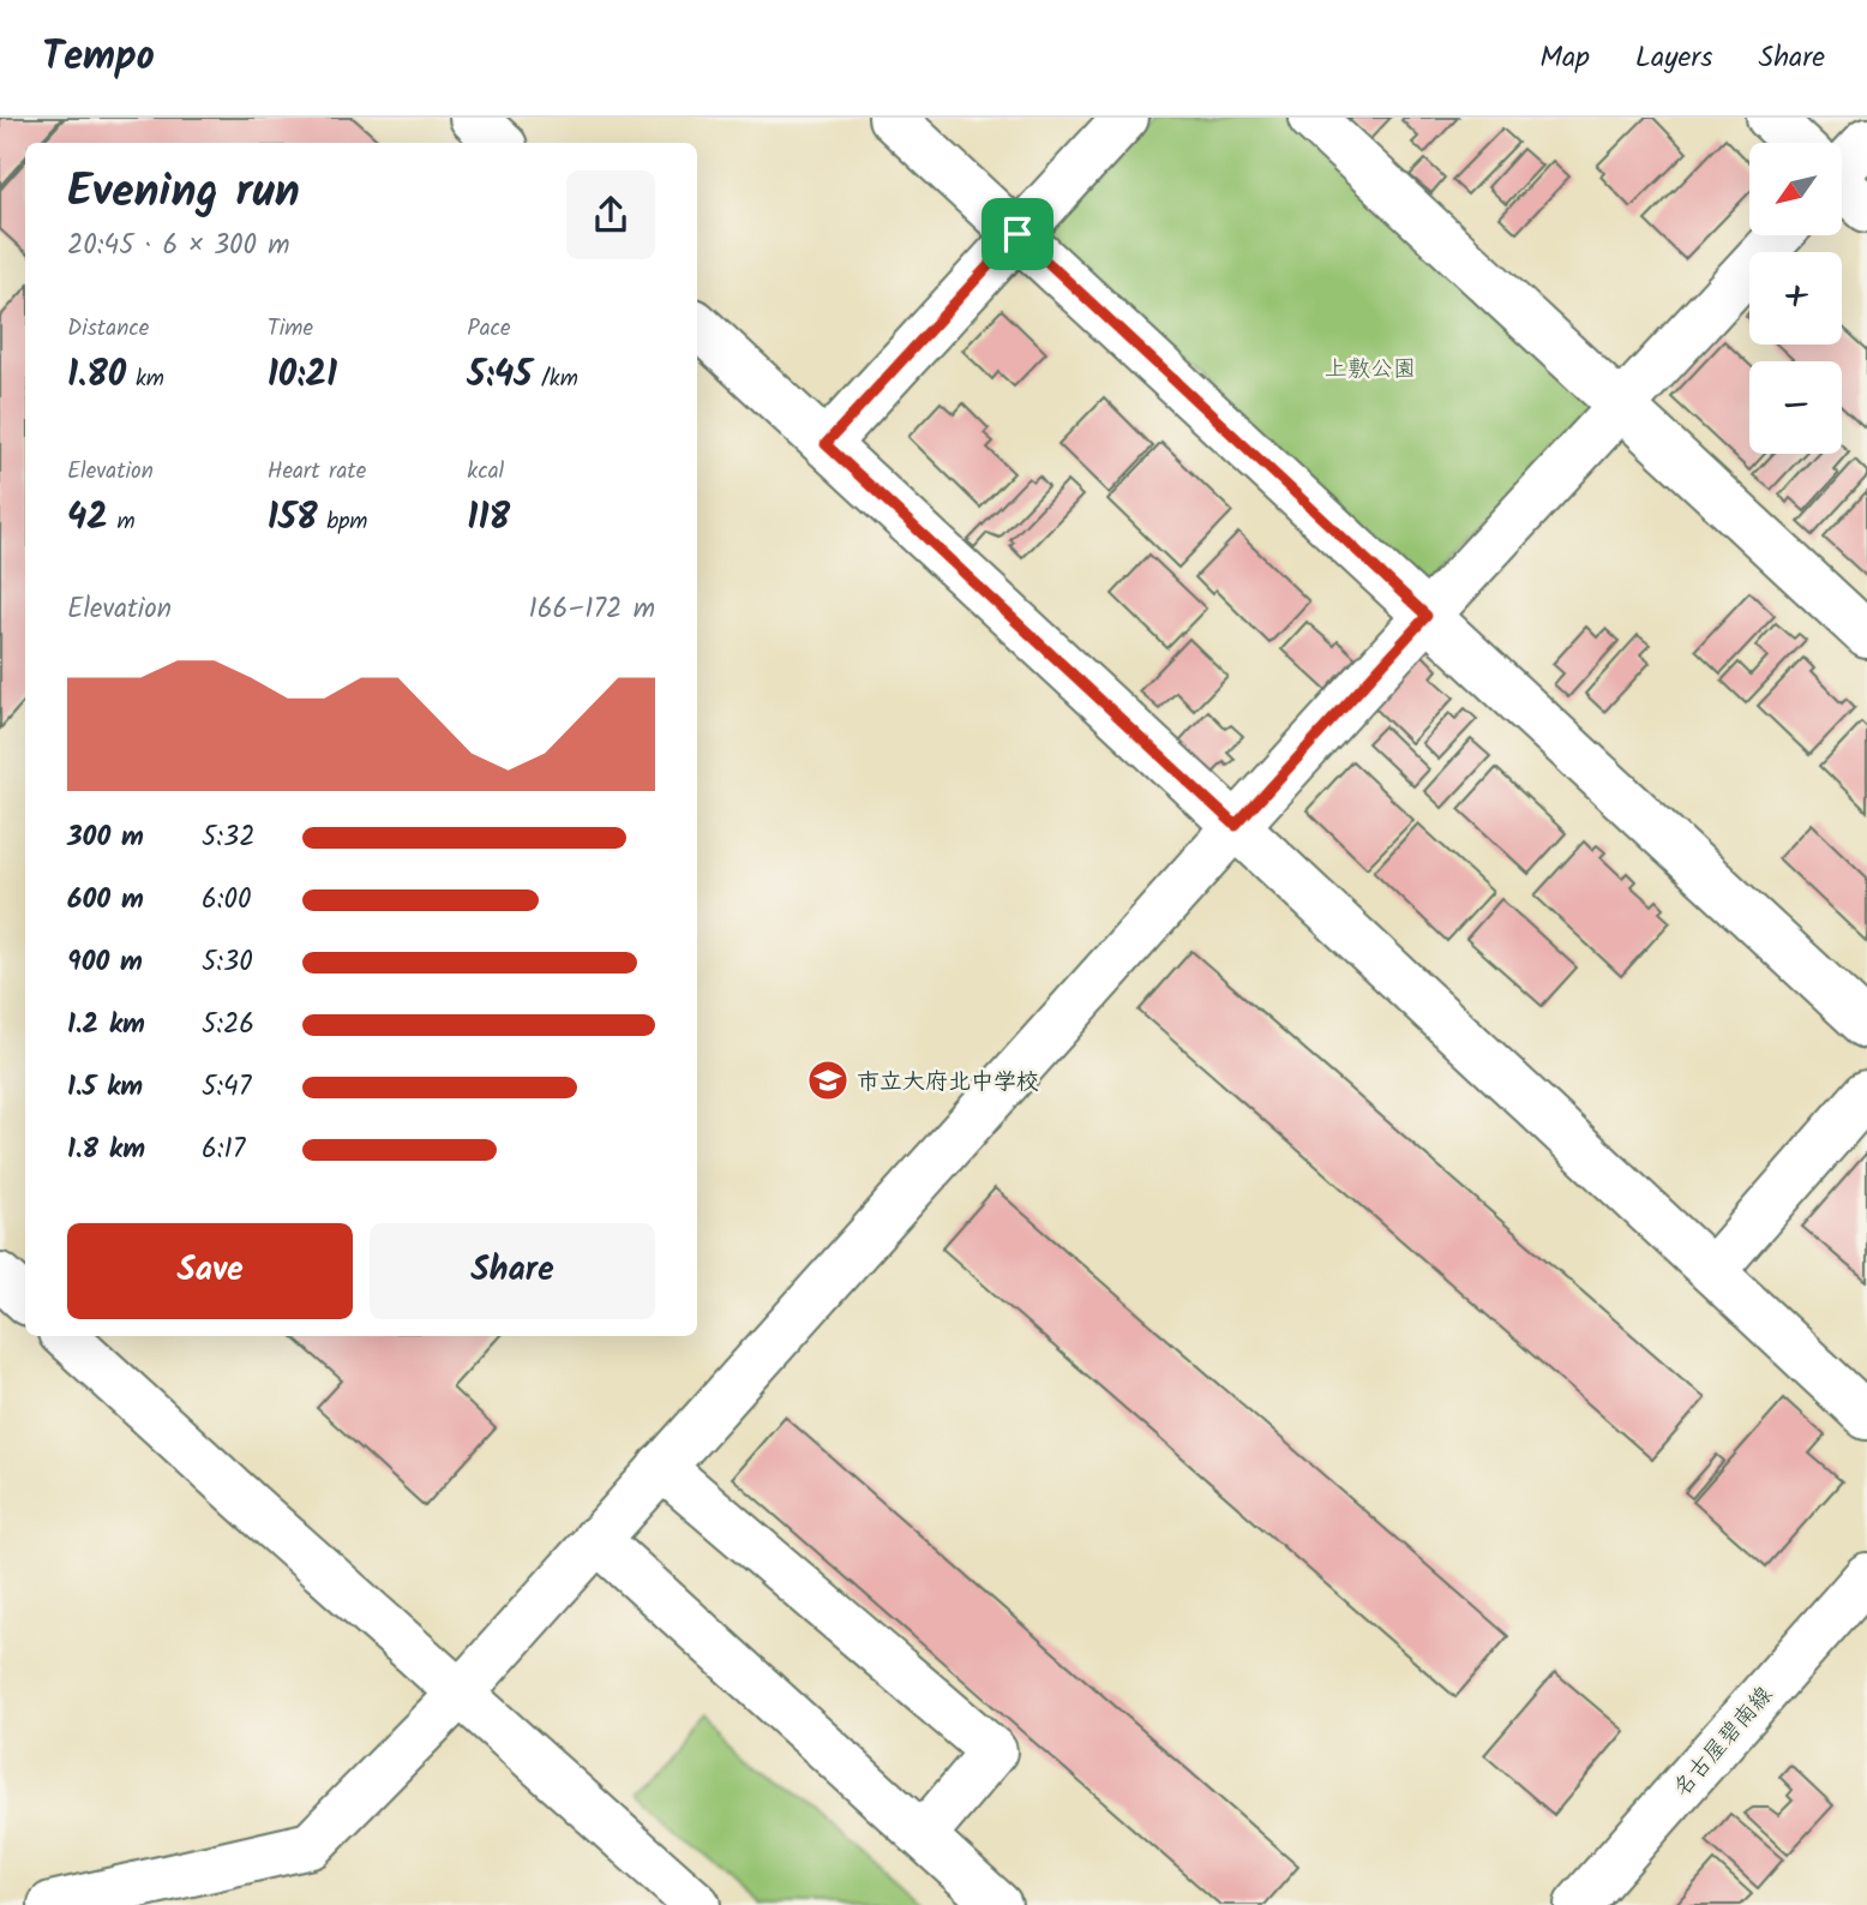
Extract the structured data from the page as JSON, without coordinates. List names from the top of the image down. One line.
{"streets":{"street":["名古屋碧南線"]},"parks":["上敷公園"],"places":{"school or university":["市立大府北中学校"]},"north":"bottom left","page":{"header":"Tempo","nav":["Map","Layers","Share"],"map_buttons":["+","−"],"heading":["Evening run","20:45 · 6 × 300 m"],"stats":[["Distance","1.80 km"],["Time","10:21"],["Pace","5:45 /km"],["Elevation","42 m"],["Heart rate","158 bpm"],["kcal","118"]],"chart":["Elevation","166–172 m"],"list":[{"name":"300 m","note":"5:32"},{"name":"600 m","note":"6:00"},{"name":"900 m","note":"5:30"},{"name":"1.2 km","note":"5:26"},{"name":"1.5 km","note":"5:47"},{"name":"1.8 km","note":"6:17"}],"buttons":["Save","Share"]}}
